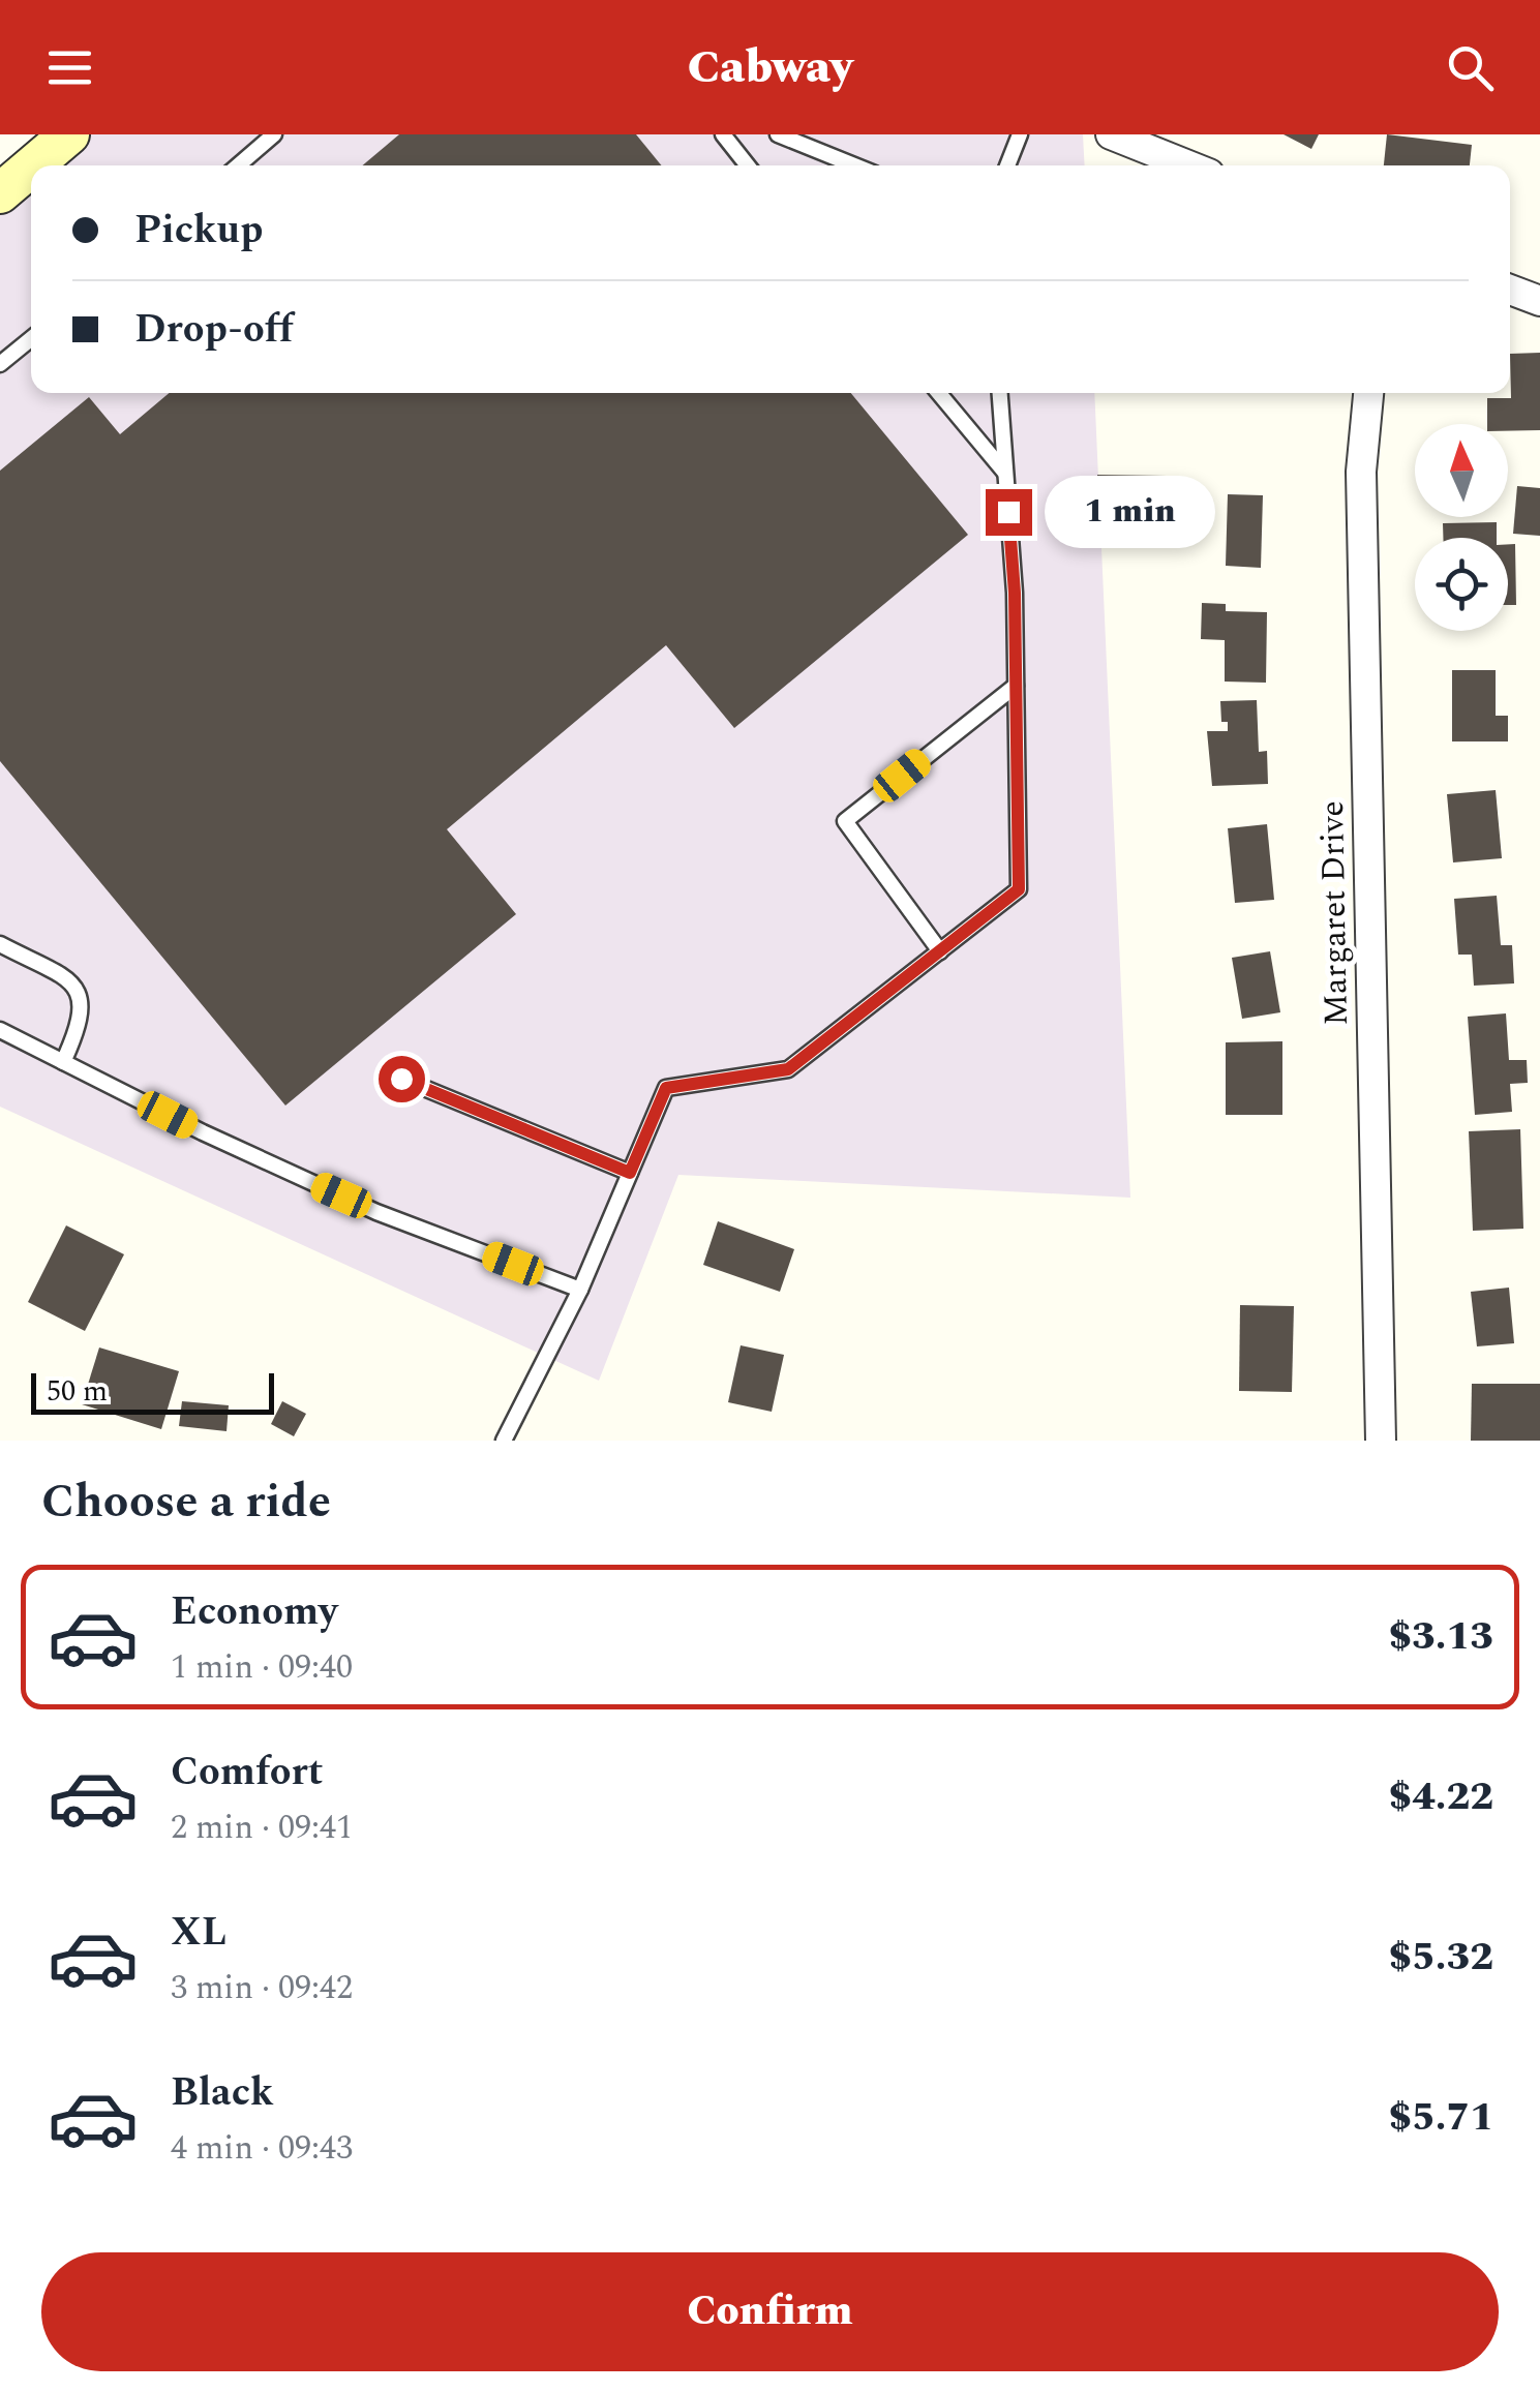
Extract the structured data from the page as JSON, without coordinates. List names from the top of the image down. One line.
{"streets":{"street":["Margaret Drive"]},"scale_bar":"50 m","north":"top","page":{"header":"Cabway","banner":["Pickup","Drop-off"],"bubble":"1 min","scale":"50 m","heading":"Choose a ride","list":[{"name":"Economy","note":"1 min · 09:40","value":"$3.13"},{"name":"Comfort","note":"2 min · 09:41","value":"$4.22"},{"name":"XL","note":"3 min · 09:42","value":"$5.32"},{"name":"Black","note":"4 min · 09:43","value":"$5.71"}],"buttons":"Confirm"}}
